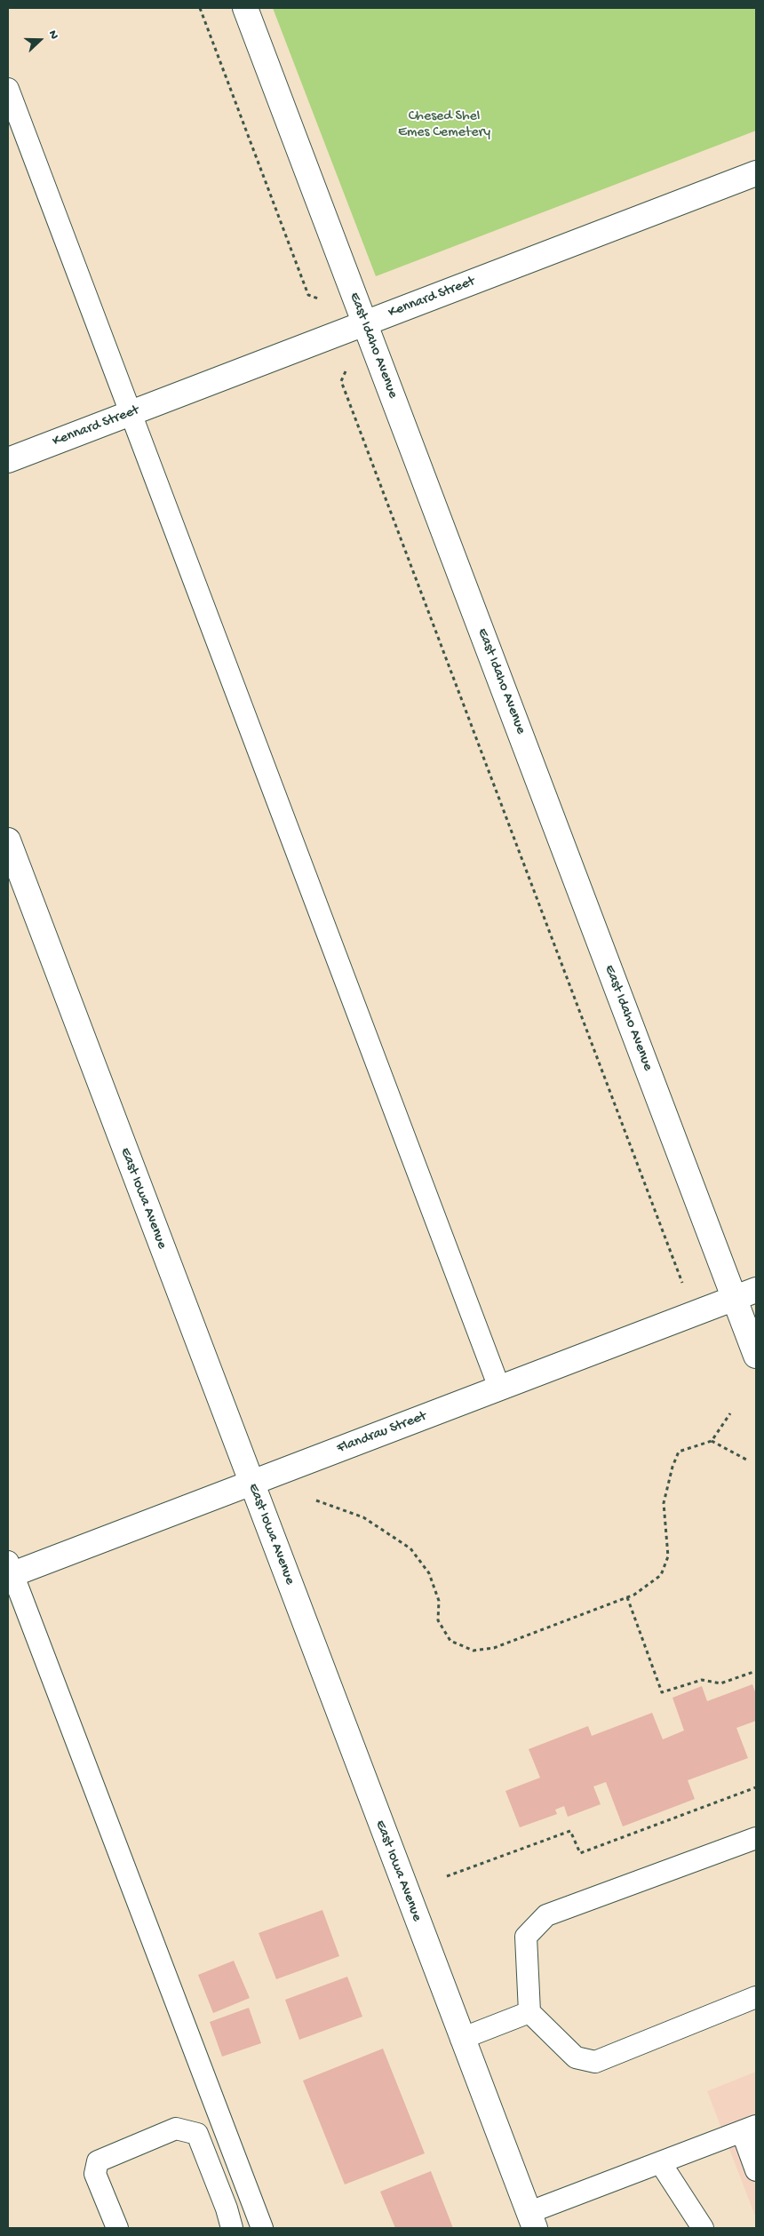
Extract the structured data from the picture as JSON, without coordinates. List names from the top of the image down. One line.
{"streets":{"street":["Kennard Street","East Idaho Avenue","East Iowa Avenue","Flandrau Street"]},"crossings":[["Kennard Street","East Idaho Avenue"],["East Idaho Avenue","Flandrau Street"],["East Iowa Avenue","Flandrau Street"]],"parks":["Chesed Shel Emes Cemetery"],"north":"right"}
